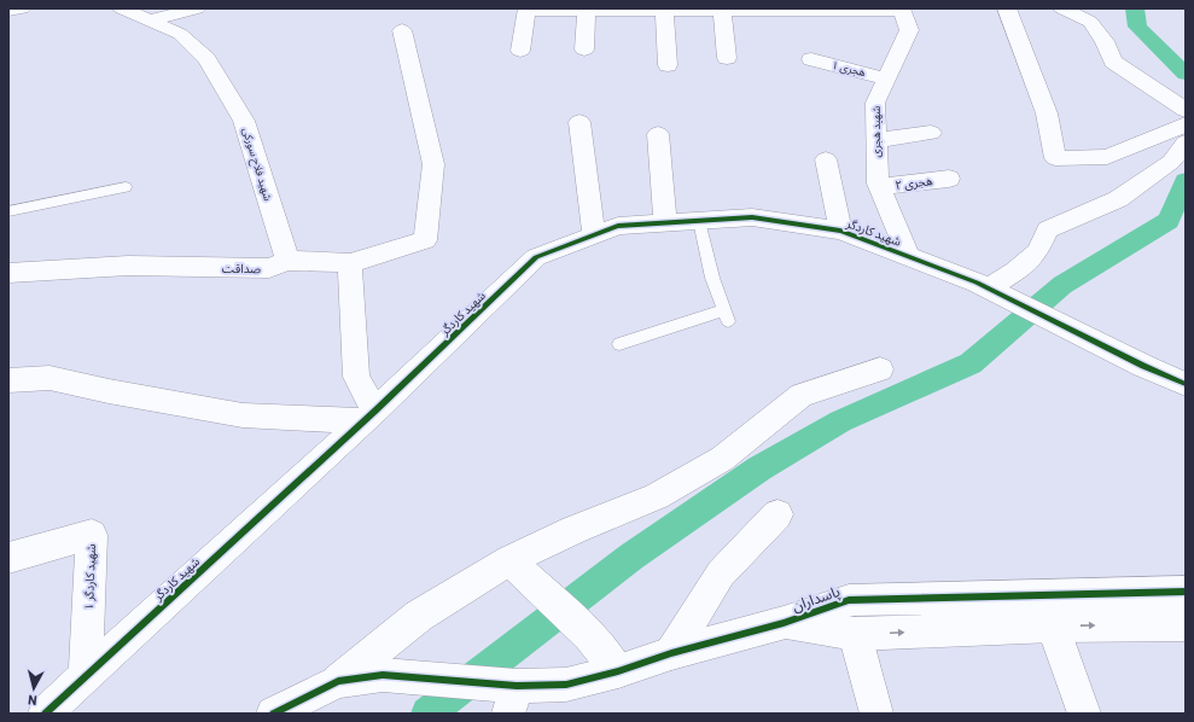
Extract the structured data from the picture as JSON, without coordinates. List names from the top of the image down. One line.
{"streets":{"street":["هجری ۱","شهید هجری","شهید فلاح سورکی","هجری ۲","شهید کاردگر","صداقت","شهید کاردگر ۱","پاسداران"]},"crossings":[["هجری ۱","شهید هجری"],["شهید هجری","هجری ۲"],["شهید هجری","شهید کاردگر"],["شهید فلاح سورکی","صداقت"],["شهید کاردگر","شهید کاردگر ۱"]],"north":"bottom"}
